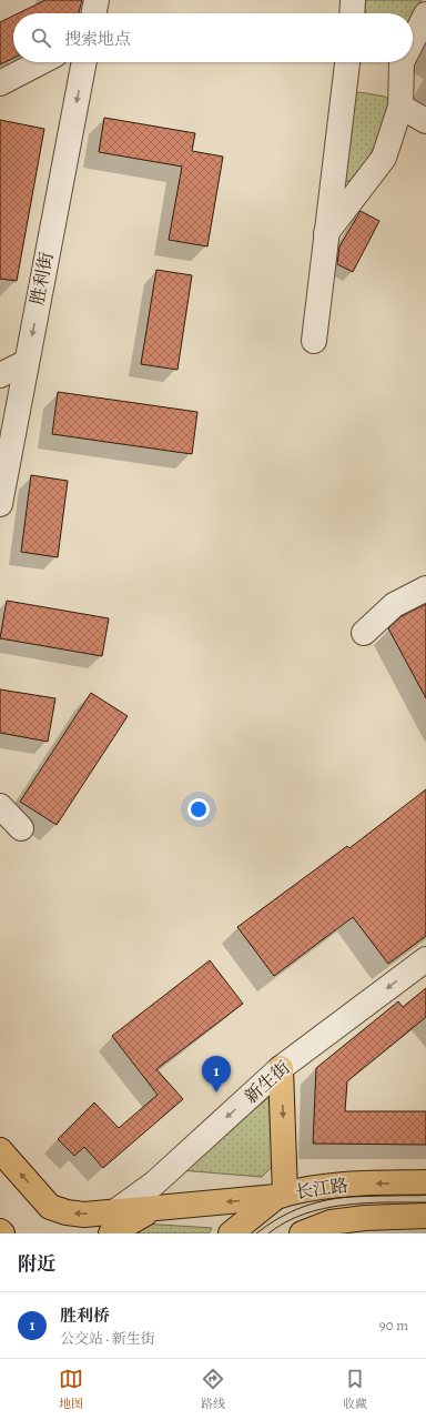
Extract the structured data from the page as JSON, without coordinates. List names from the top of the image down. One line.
{"streets":{"main road":["长江路"],"street":["胜利街","新生街"]},"one_way":["胜利街","新生街"],"page":{"search":"搜索地点","pins":"1","heading":"附近","list":[{"mark":"1","name":"胜利桥","note":"公交站 · 新生街","value":"90 m"}],"nav":["地图","路线","收藏"]}}
